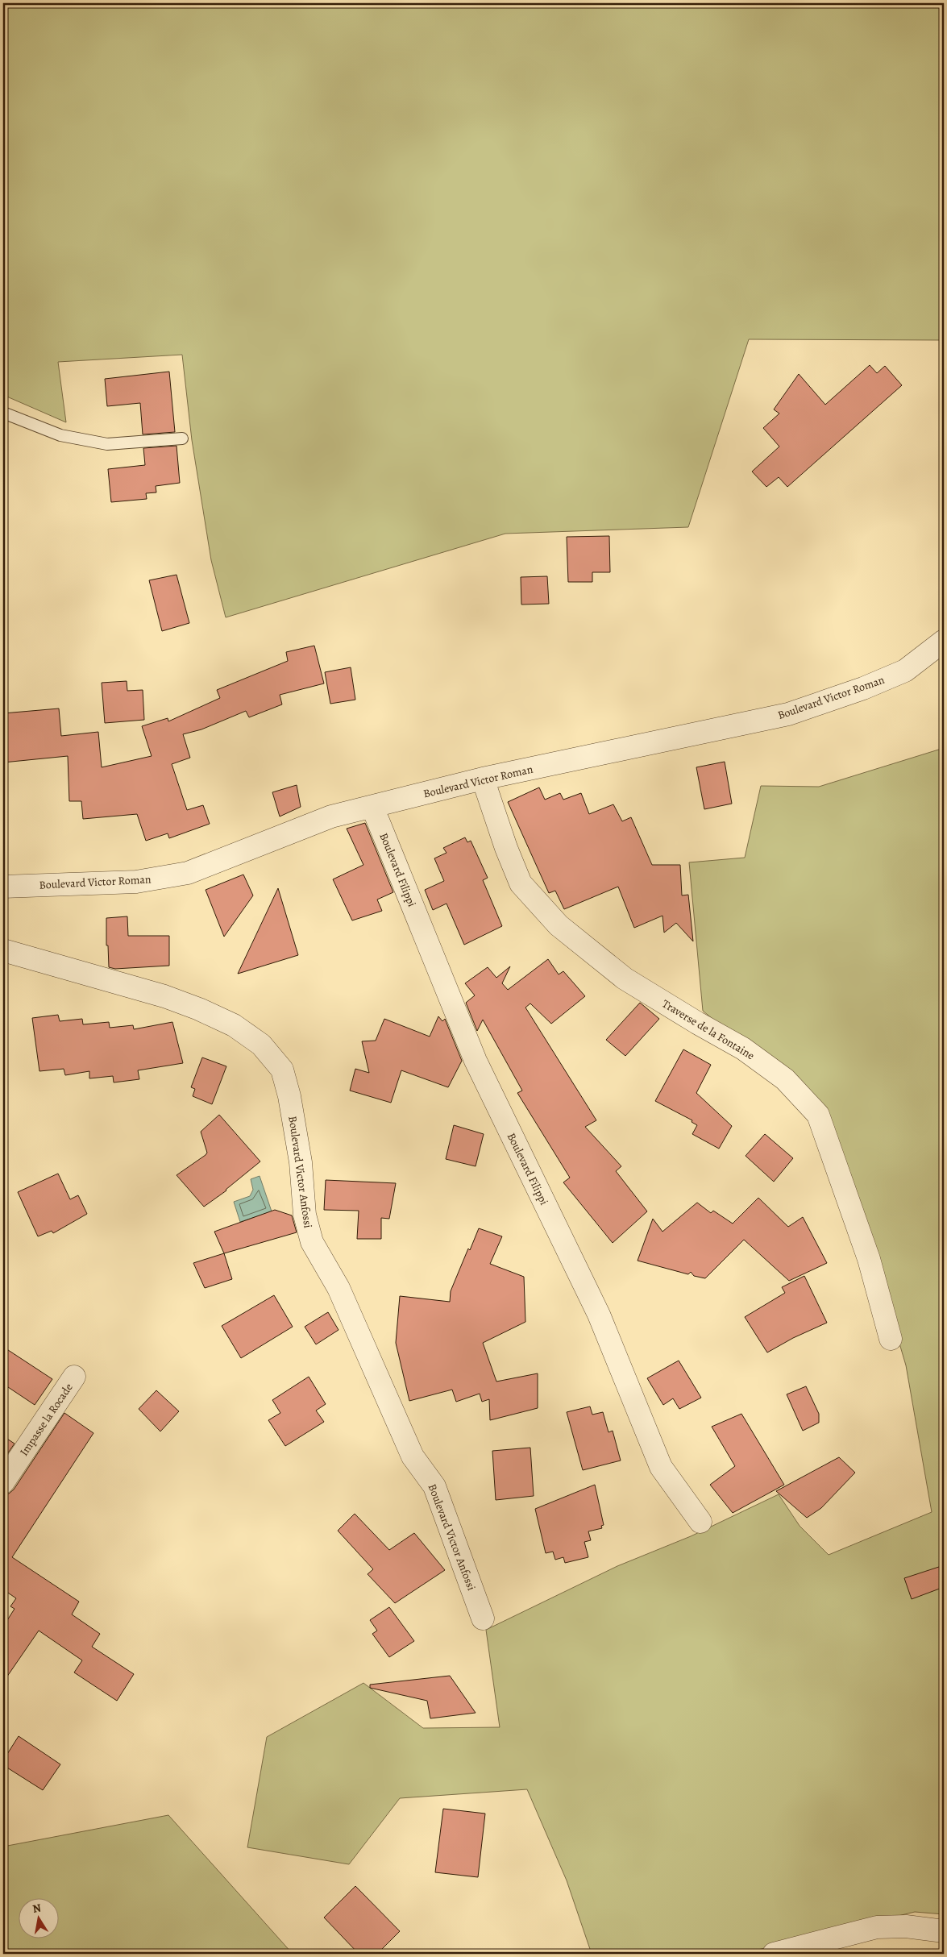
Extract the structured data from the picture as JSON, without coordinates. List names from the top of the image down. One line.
{"streets":{"street":["Boulevard Victor Roman","Boulevard Filippi","Traverse de la Fontaine","Boulevard Victor Anfossi","Impasse la Rocade"]},"crossings":[["Boulevard Victor Roman","Boulevard Filippi"],["Boulevard Victor Roman","Traverse de la Fontaine"]],"north":"top"}
